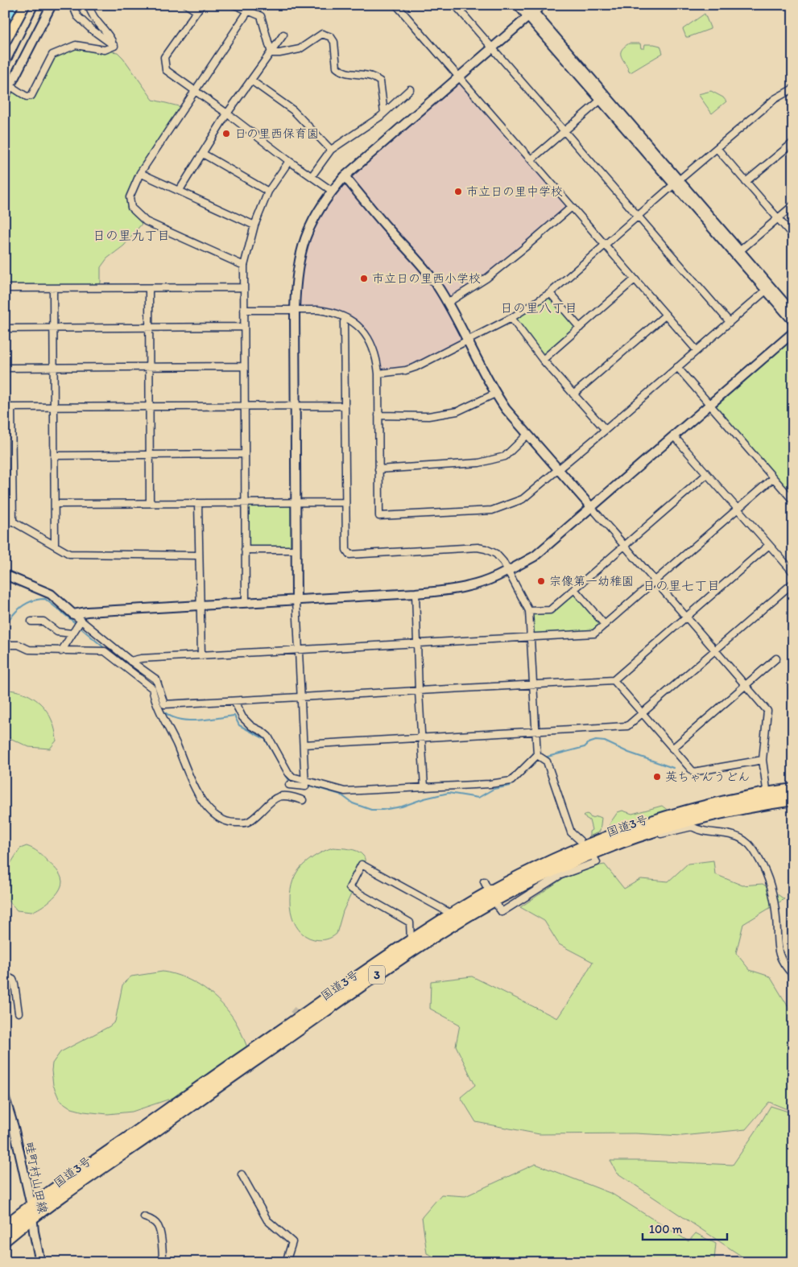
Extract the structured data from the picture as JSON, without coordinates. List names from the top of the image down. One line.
{"streets":{"highway":["国道3号","3"],"street":["畦町村山田線"]},"crossings":[["国道3号","畦町村山田線"]],"districts":["日の里九丁目","日の里八丁目","日の里七丁目"],"places":["日の里西保育園","市立日の里中学校","市立日の里西小学校","宗像第一幼稚園","英ちゃんうどん"],"scale_bar":"100 m"}
